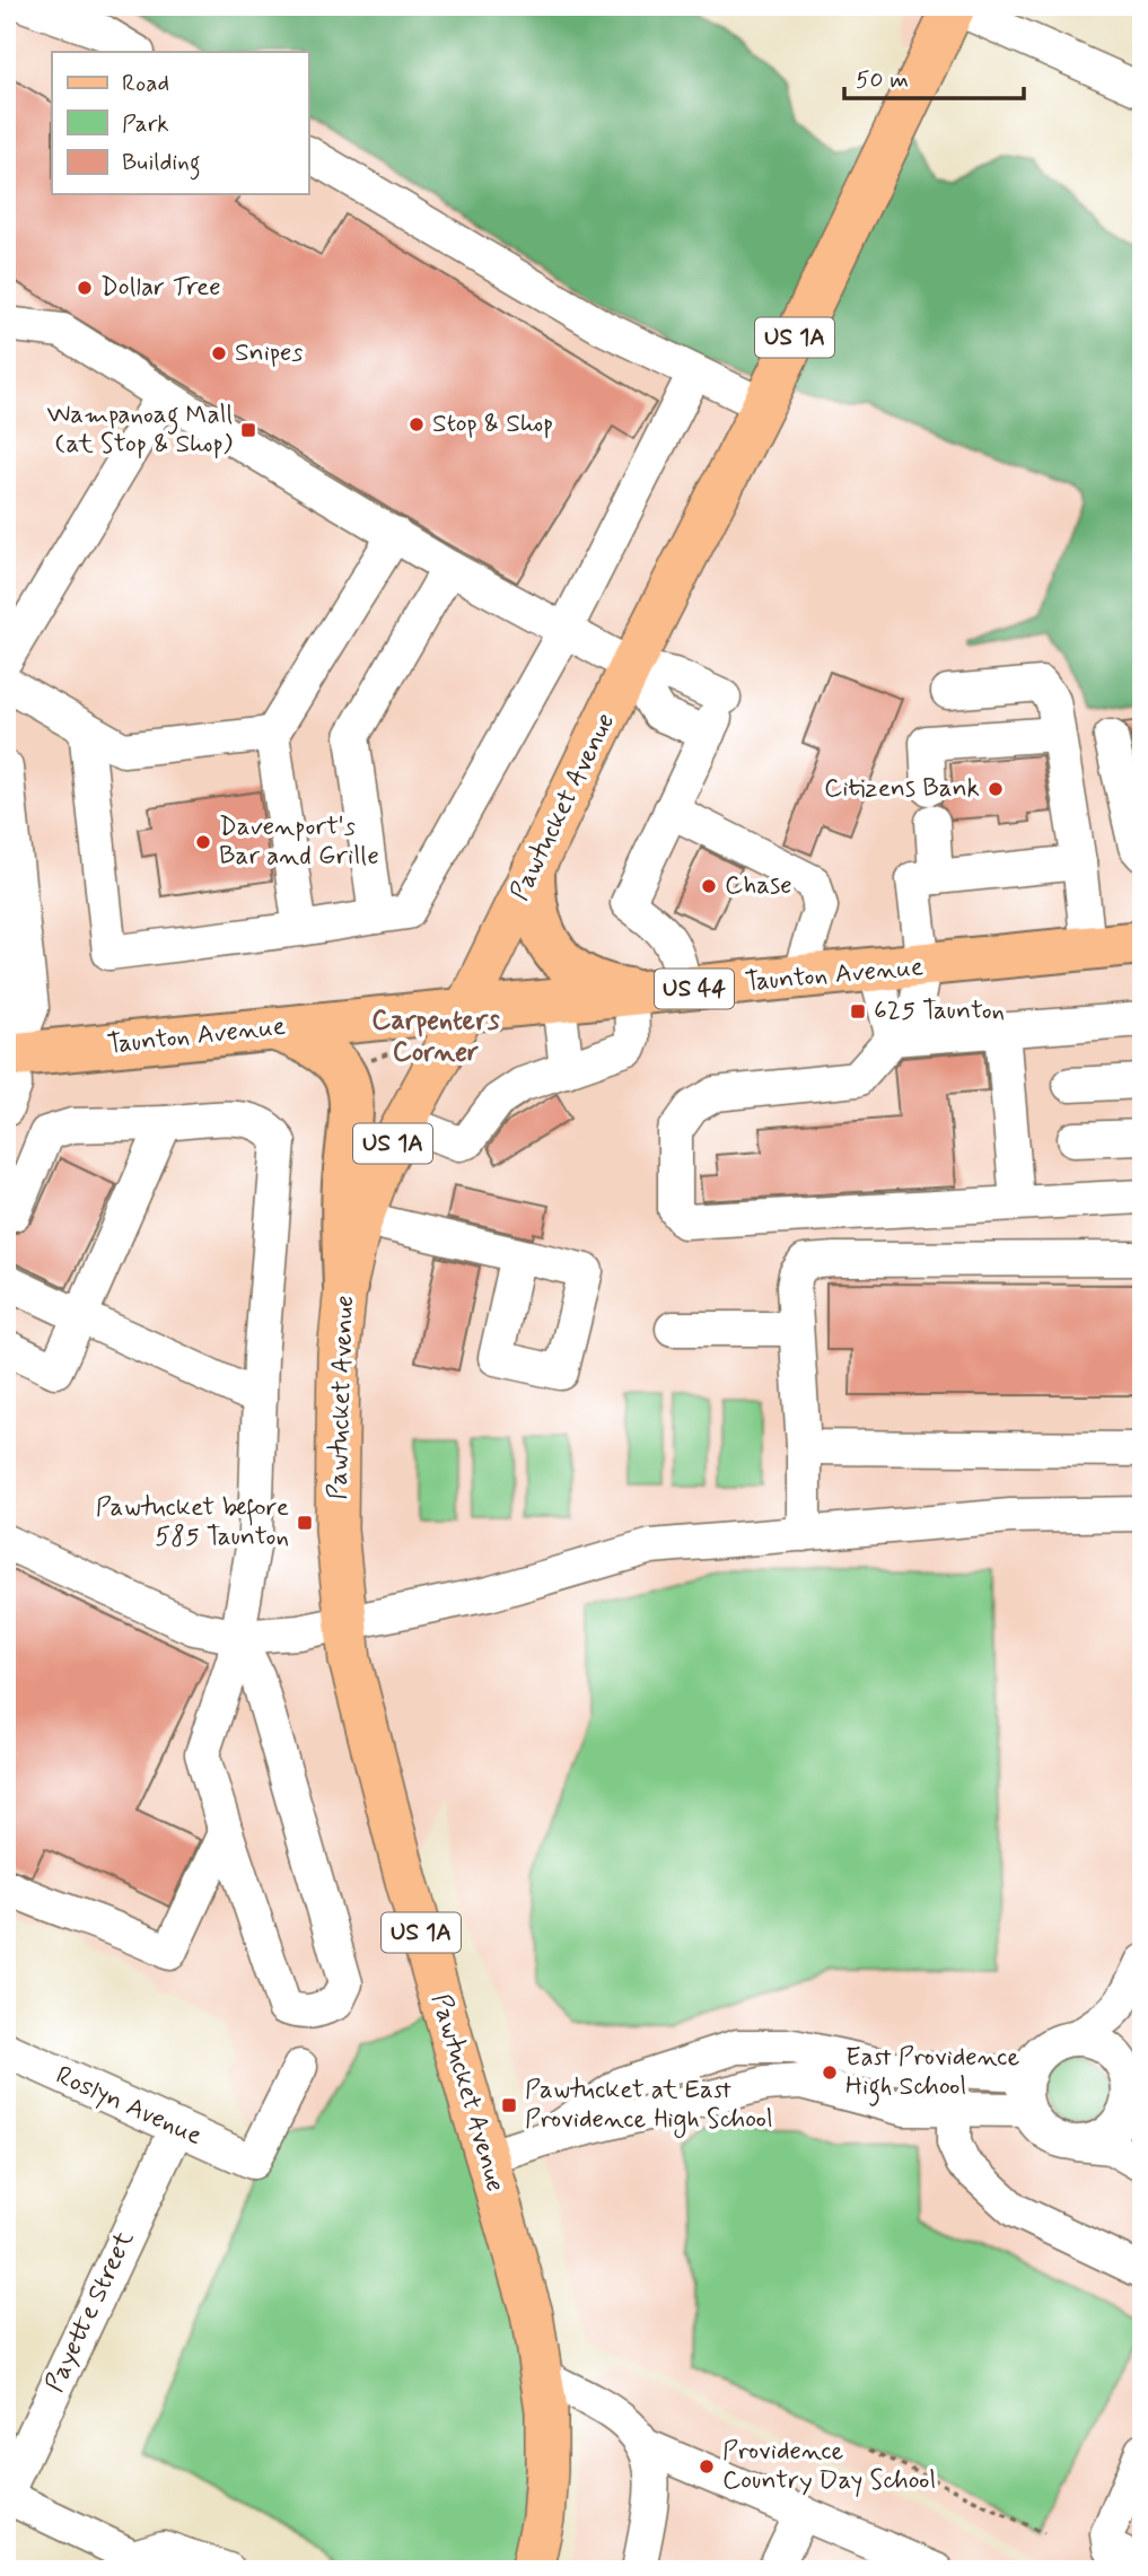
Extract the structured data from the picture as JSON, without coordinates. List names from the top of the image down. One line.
{"streets":{"highway":["Taunton Avenue","US 44"],"main road":["US 1A","Pawtucket Avenue"],"street":["Roslyn Avenue","Payette Street"]},"crossings":[["Pawtucket Avenue","Taunton Avenue"],["Roslyn Avenue","Payette Street"]],"districts":["Carpenters Corner"],"places":{"other":["Dollar Tree","Snipes","Stop & Shop","Citizens Bank","Davenport's Bar and Grille","Chase","East Providence High School","Providence Country Day School"],"transit":["Wampanoag Mall (at Stop & Shop)","625 Taunton","Pawtucket before 585 Taunton","Pawtucket at East Providence High School"]},"legend":["Road","Park","Building"],"scale_bar":"50 m"}
